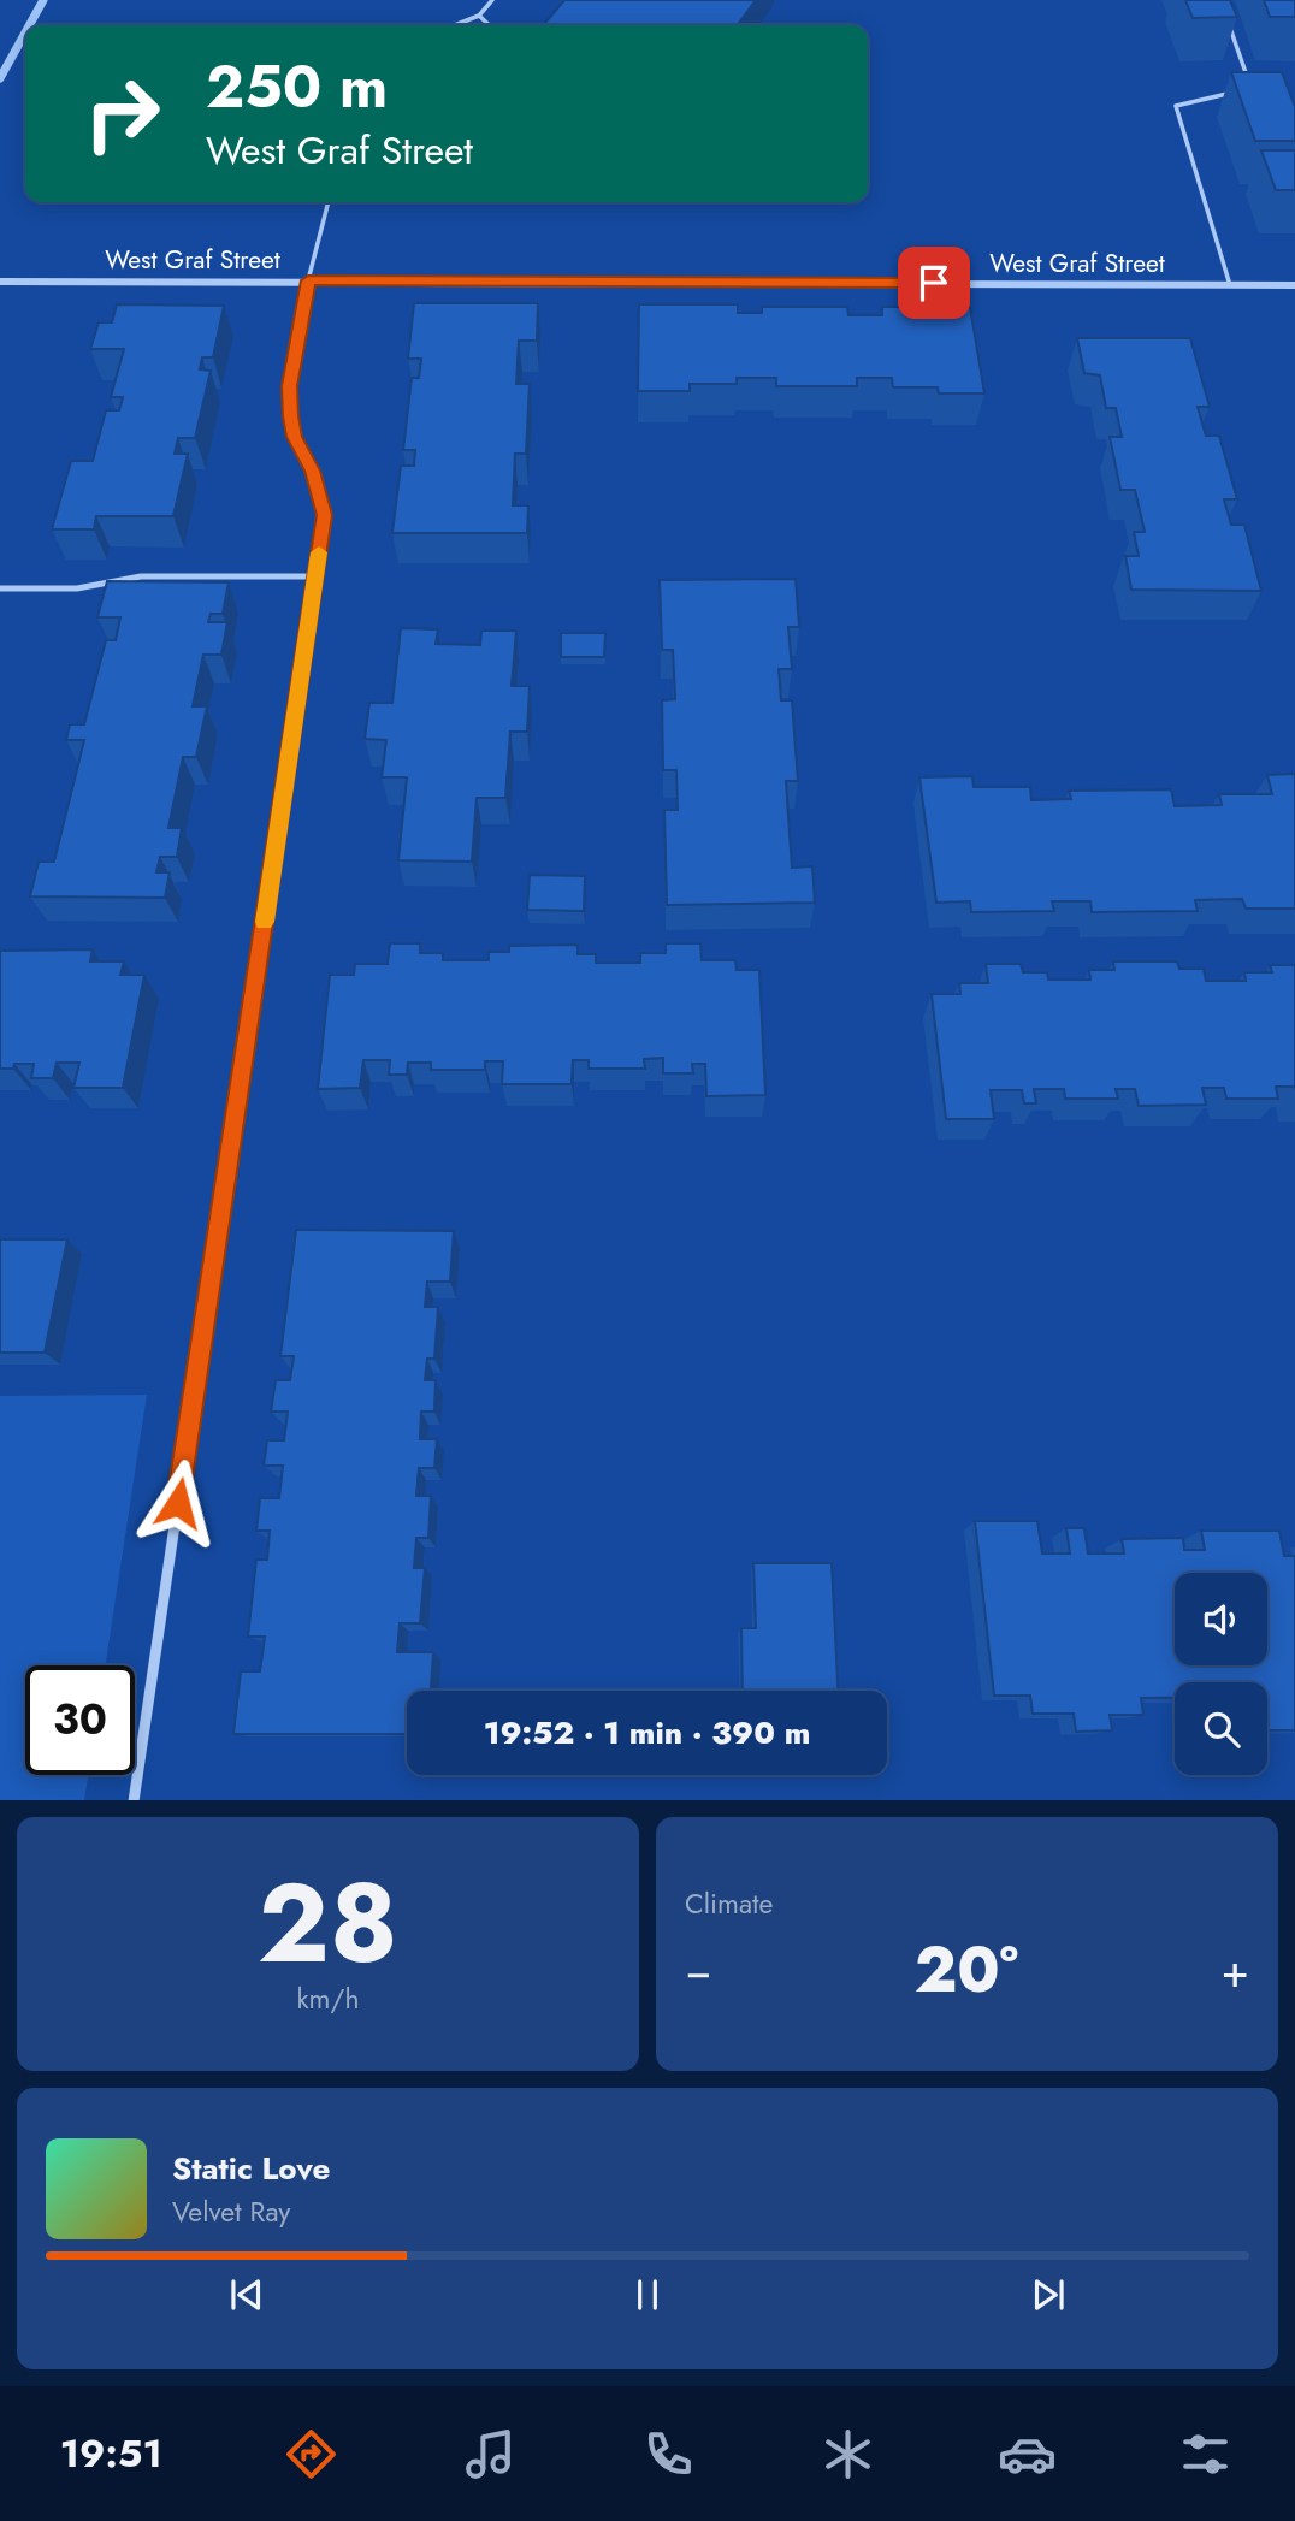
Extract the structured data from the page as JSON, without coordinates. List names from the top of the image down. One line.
{"streets":{"street":["West Graf Street"]},"page":{"turn":["250 m","West Graf Street"],"limit":"30","trip":"19:52 · 1 min · 390 m","tile":[["28","km/h"],"Climate"],"heat":["−","20°","+"],"song":["Static Love","Velvet Ray"],"tabs":"19:51"}}
